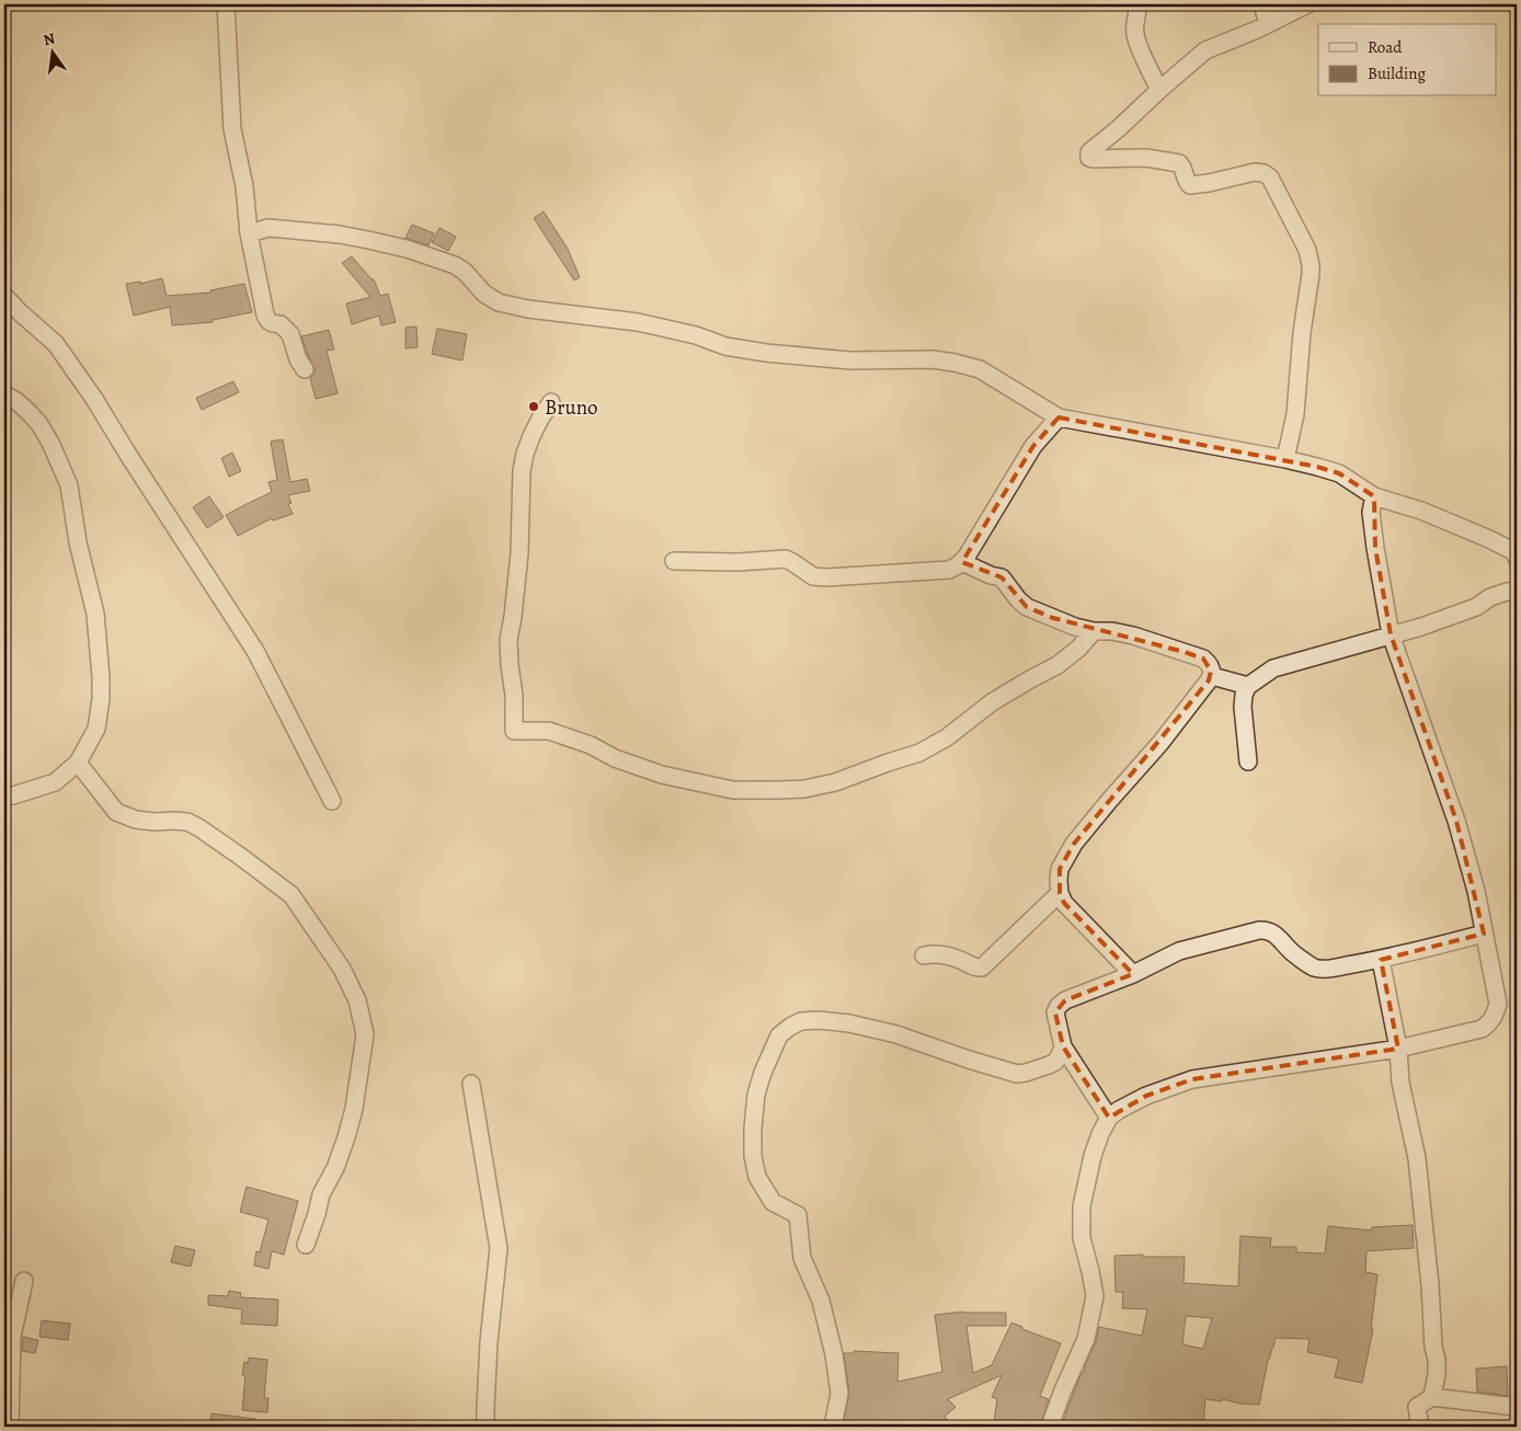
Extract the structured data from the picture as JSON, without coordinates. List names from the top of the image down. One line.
{"places":["Bruno"],"legend":["Road","Building"],"north":"top"}
